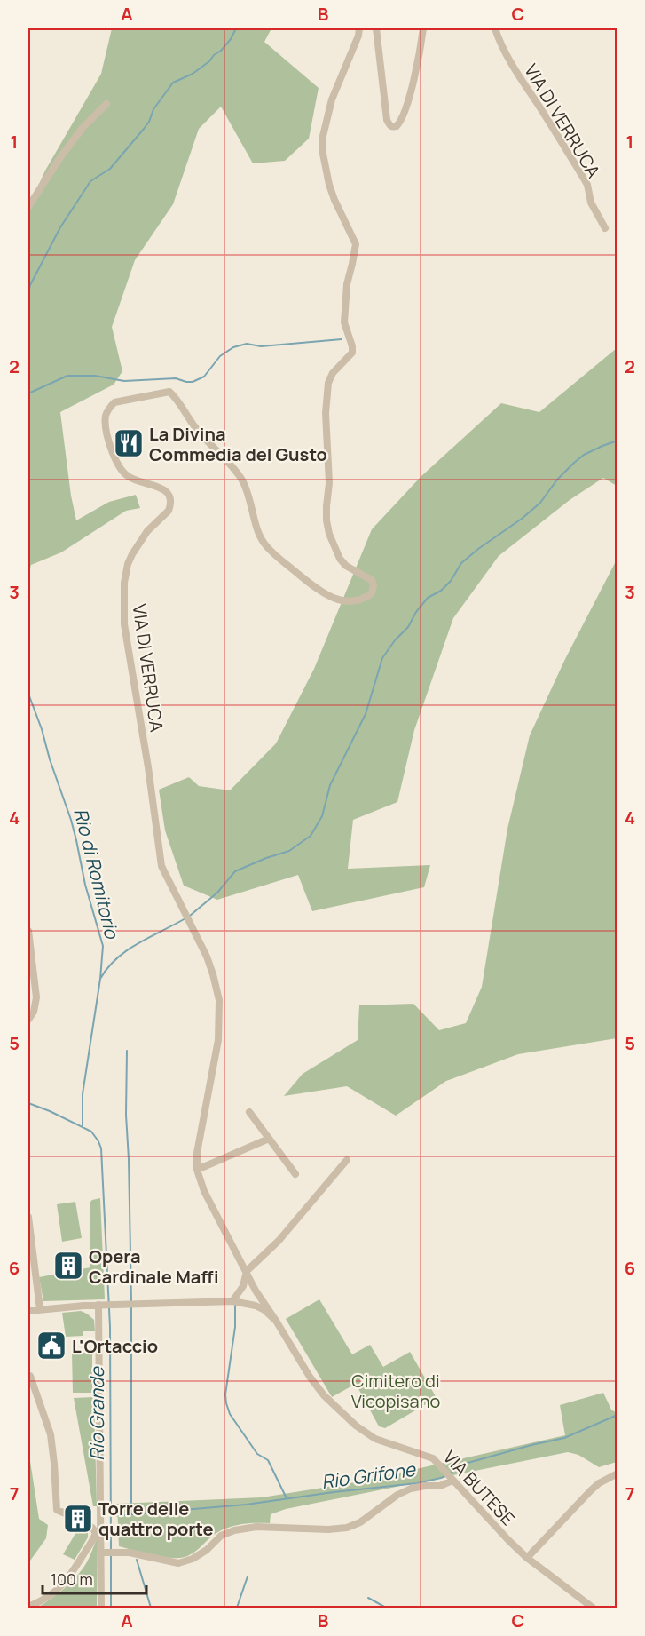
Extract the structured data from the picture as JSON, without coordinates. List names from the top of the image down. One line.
{"streets":{"street":["VIA DI VERRUCA","VIA BUTESE"]},"crossings":[["VIA DI VERRUCA","VIA BUTESE"]],"water":["Rio di Romitorio","Rio Grande","Rio Grifone"],"parks":["Cimitero di Vicopisano"],"places":{"restaurant":["La Divina Commedia del Gusto"],"building":["Opera Cardinale Maffi","Torre delle quattro porte"],"public building":["L'Ortaccio"]},"scale_bar":"100 m","grid":{"columns":["A","B","C"],"rows":["1","2","3","4","5","6","7"]}}
